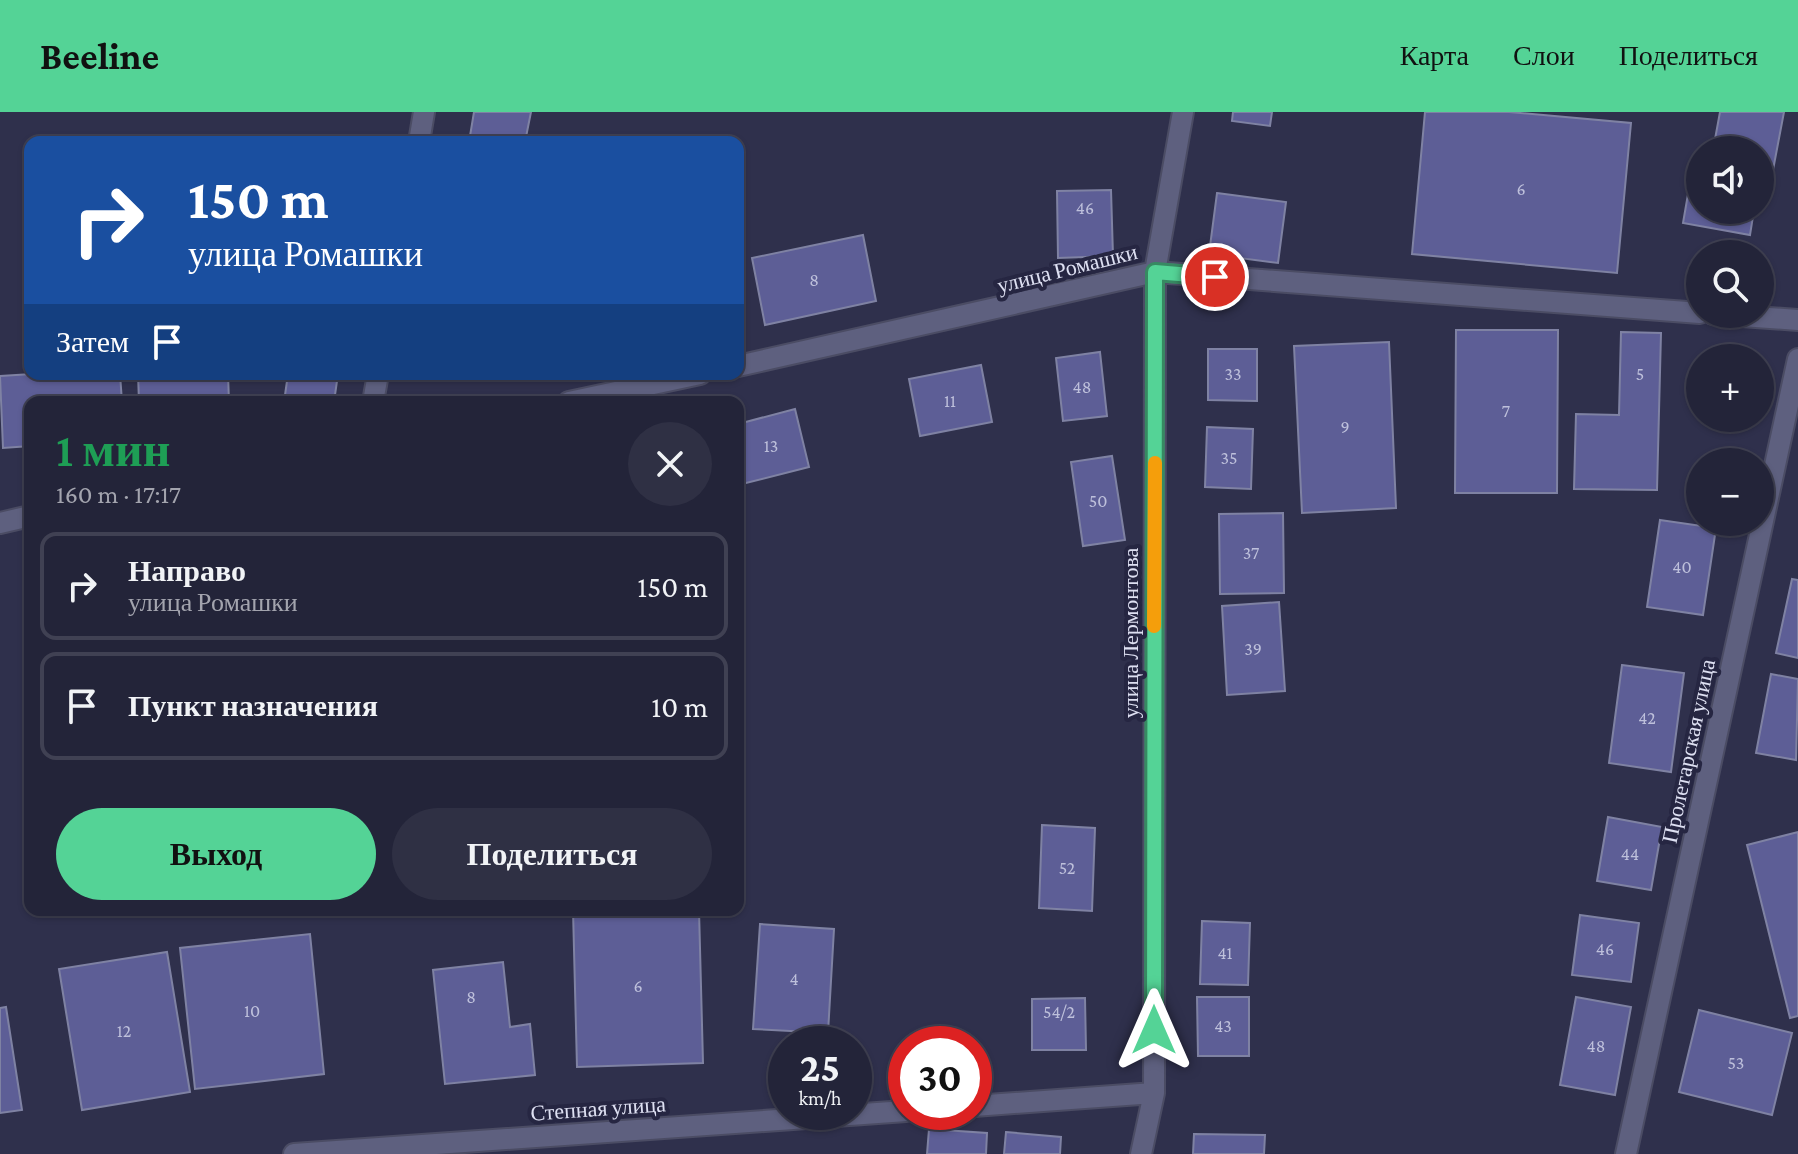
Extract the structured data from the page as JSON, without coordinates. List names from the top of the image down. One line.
{"streets":{"street":["улица Ромашки","улица Лермонтова","Пролетарская улица","Степная улица"]},"crossings":[["улица Ромашки","улица Лермонтова"]],"house_numbers":["6","46","8","33","5","48","11","7","9","13","35","50","37","40","39","42","44","52","46","41","4","6","8","10","54/2","43","12","48","53"],"page":{"header":"Beeline","nav":["Карта","Слои","Поделиться"],"map_buttons":["+","−"],"turn":["150 m","улица Ромашки"],"then":"Затем","heading":["1 мин","160 m · 17:17"],"list":[{"name":"Направо","note":"улица Ромашки","value":"150 m"},{"name":"Пункт назначения","value":"10 m"}],"buttons":["Выход","Поделиться"],"speed":"25 km/h","limit":"30"}}
